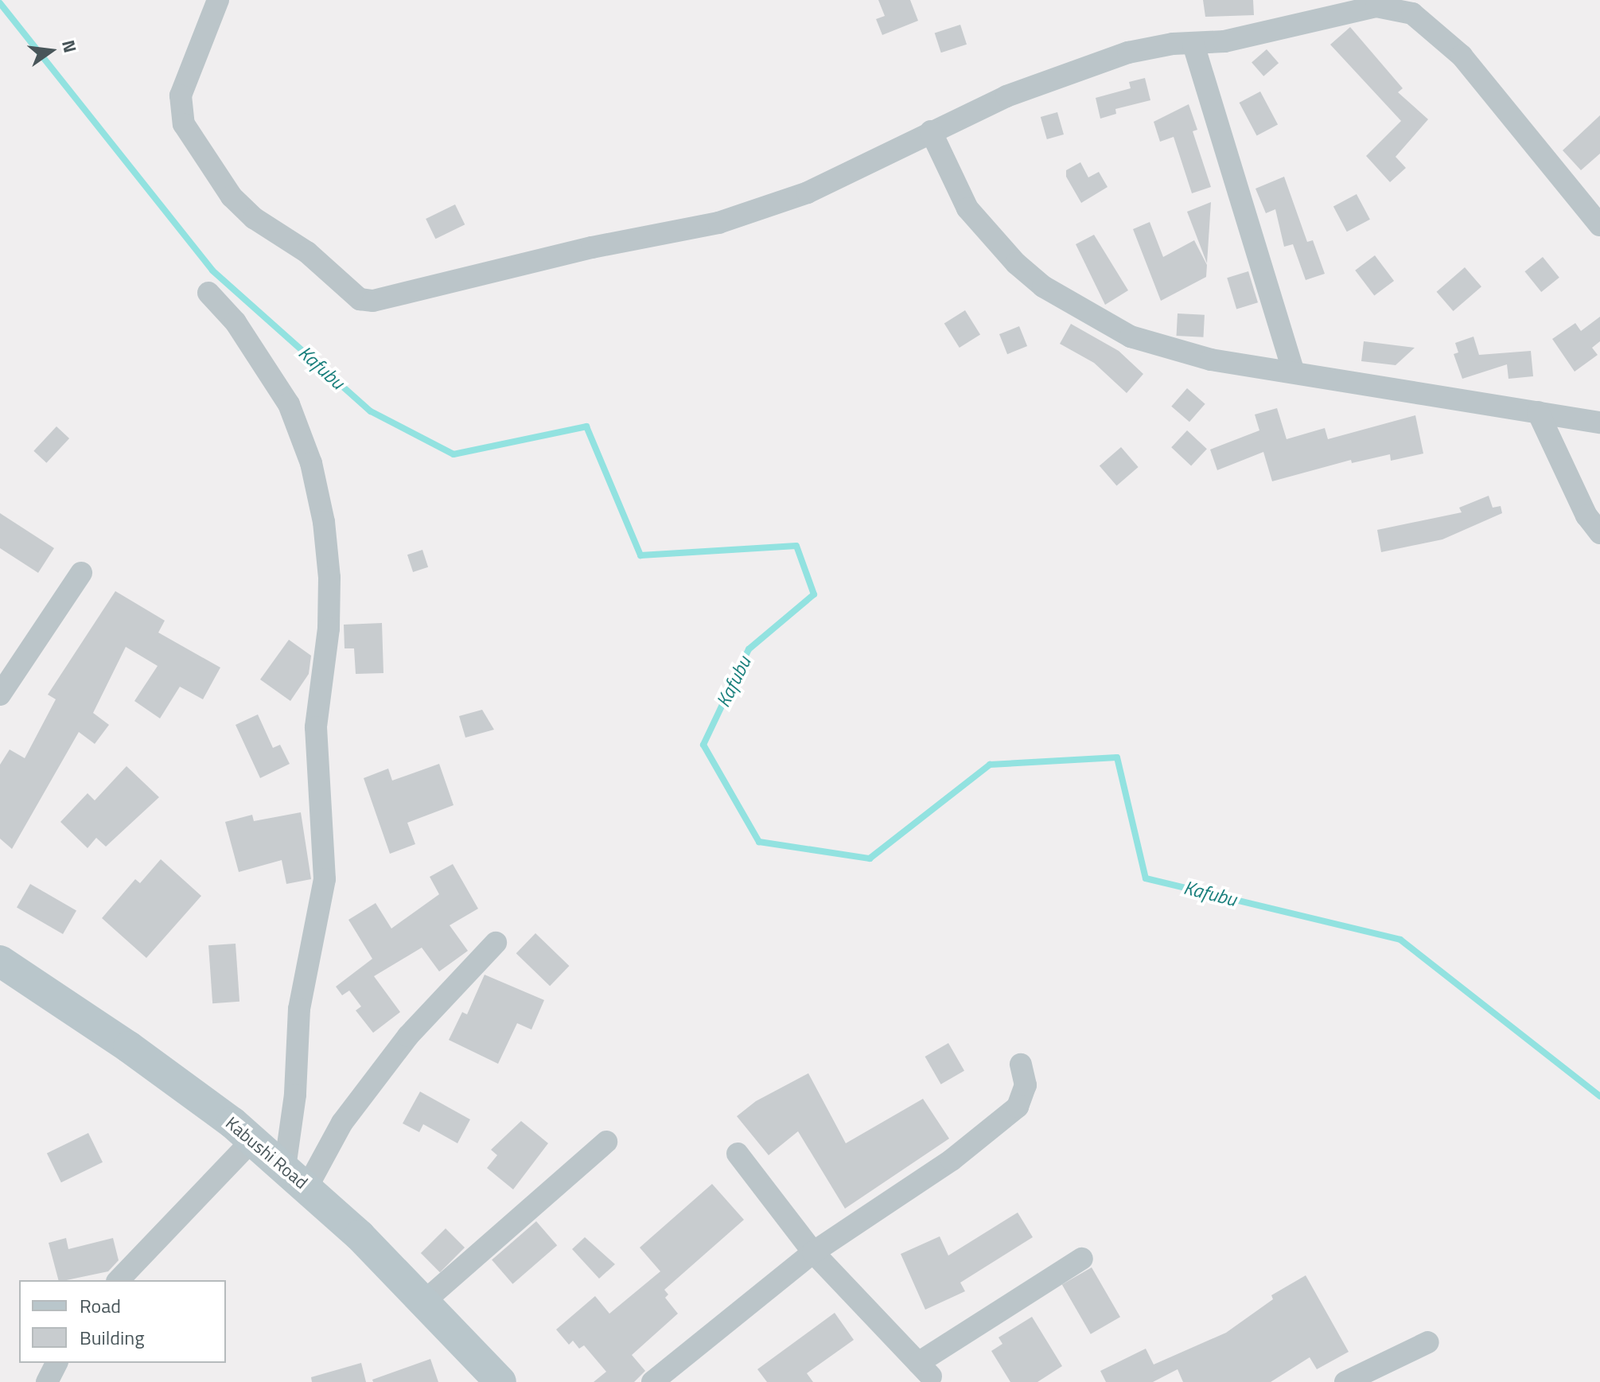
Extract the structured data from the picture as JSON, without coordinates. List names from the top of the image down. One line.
{"streets":{"main road":["Kabushi Road"]},"water":["Kafubu"],"legend":["Road","Building"],"north":"right"}
